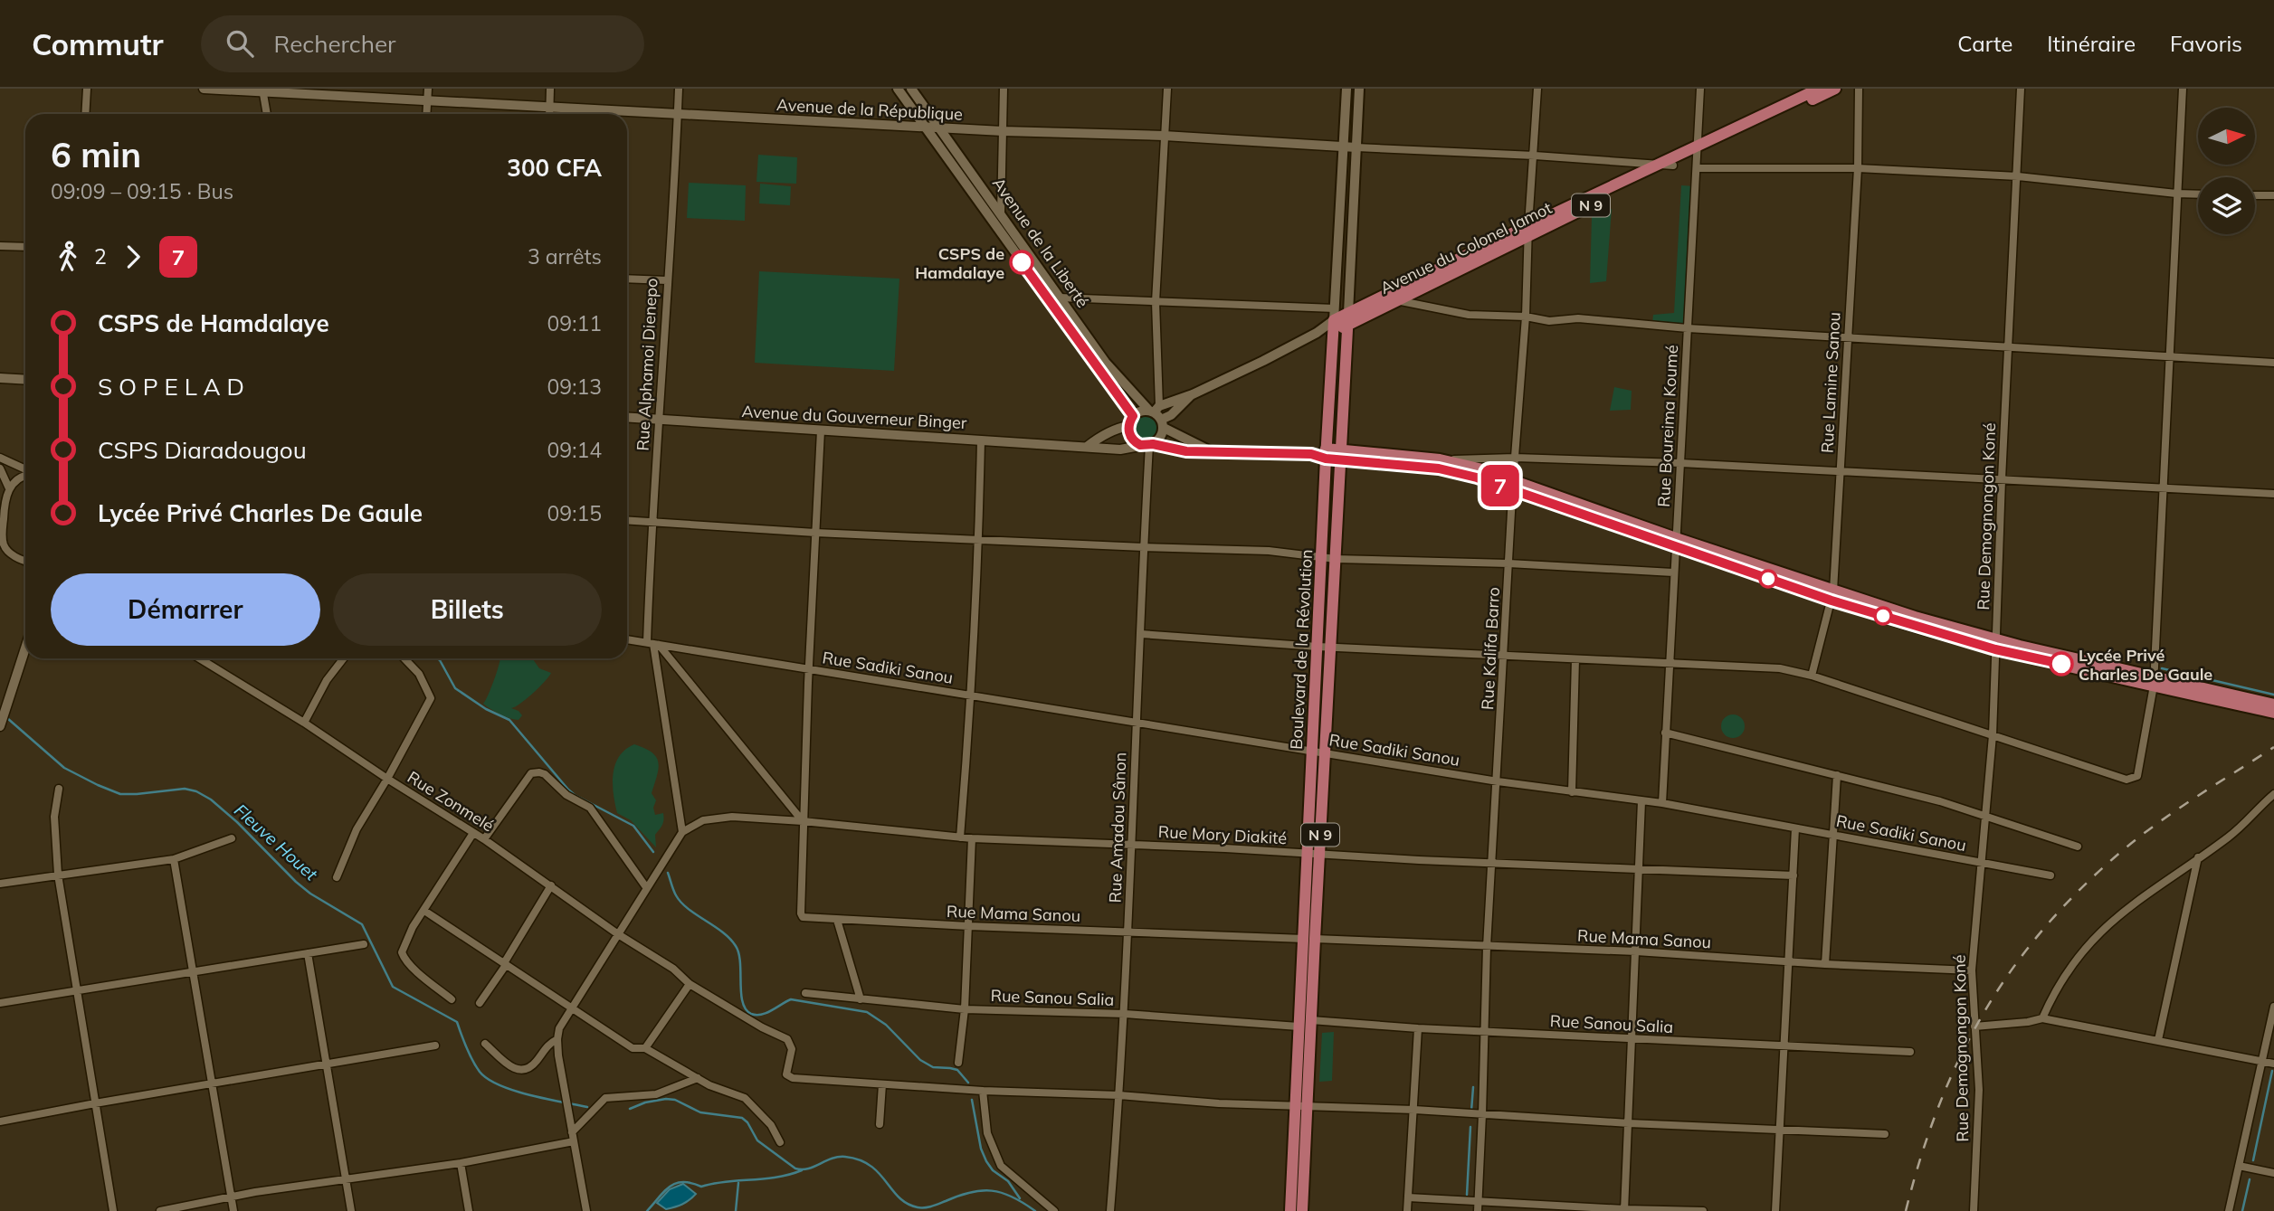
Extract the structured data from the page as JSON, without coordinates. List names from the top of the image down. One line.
{"streets":{"main road":["N 9","Avenue de la Liberté","Avenue du Colonel Jamot","Avenue du Gouverneur Binger","Boulevard de la Révolution"],"street":["Avenue de la République","Rue Alphamoi Dienepo","Rue Lamine Sanou","Rue Boureima Koumé","Rue Demognongon Koné","Rue Kalifa Barro","Rue Sadiki Sanou","Rue Zonmelé","Rue Amadou Sânon","Rue Mory Diakité","Rue Mama Sanou","Rue Sanou Salia"]},"crossings":[["Avenue de la République","Avenue de la Liberté"],["Avenue de la République","Rue Alphamoi Dienepo"],["Avenue de la République","Boulevard de la Révolution"],["Avenue de la Liberté","Avenue du Colonel Jamot"],["Avenue de la Liberté","Avenue du Gouverneur Binger"],["Avenue de la Liberté","Rue Amadou Sânon"],["Avenue du Colonel Jamot","Avenue du Gouverneur Binger"],["Avenue du Colonel Jamot","Rue Boureima Koumé"],["Avenue du Colonel Jamot","Rue Kalifa Barro"],["Avenue du Colonel Jamot","Boulevard de la Révolution"],["Avenue du Colonel Jamot","Rue Amadou Sânon"],["Rue Alphamoi Dienepo","Avenue du Gouverneur Binger"],["Rue Alphamoi Dienepo","Rue Sadiki Sanou"],["Rue Alphamoi Dienepo","Rue Mory Diakité"],["Avenue du Gouverneur Binger","Boulevard de la Révolution"],["Avenue du Gouverneur Binger","Rue Amadou Sânon"],["Rue Boureima Koumé","Rue Sadiki Sanou"],["Rue Demognongon Koné","Rue Sadiki Sanou"],["Rue Demognongon Koné","Rue Mama Sanou"],["Rue Kalifa Barro","Rue Sadiki Sanou"],["Rue Kalifa Barro","Rue Mory Diakité"],["Rue Kalifa Barro","Rue Mama Sanou"],["Rue Kalifa Barro","Rue Sanou Salia"],["Boulevard de la Révolution","Rue Sadiki Sanou"],["Boulevard de la Révolution","Rue Mory Diakité"],["Boulevard de la Révolution","Rue Mama Sanou"],["Boulevard de la Révolution","Rue Sanou Salia"],["Rue Sadiki Sanou","Rue Amadou Sânon"],["Rue Amadou Sânon","Rue Mory Diakité"],["Rue Amadou Sânon","Rue Mama Sanou"],["Rue Amadou Sânon","Rue Sanou Salia"],["Rue Mory Diakité","Rue Mama Sanou"]],"water":["Fleuve Houet"],"places":["CSPS de Hamdalaye","Lycée Privé Charles De Gaule"],"lines":["bus line 7"],"north":"right","page":{"header":"Commutr","search":"Rechercher","nav":["Carte","Itinéraire","Favoris"],"on_map":"7","heading":["6 min","09:09 – 09:15 · Bus","300 CFA"],"legs":["2","7","3 arrêts"],"list":[{"name":"CSPS de Hamdalaye","value":"09:11"},{"name":"S O P E L A D","value":"09:13"},{"name":"CSPS Diaradougou","value":"09:14"},{"name":"Lycée Privé Charles De Gaule","value":"09:15"}],"buttons":["Démarrer","Billets"]}}
